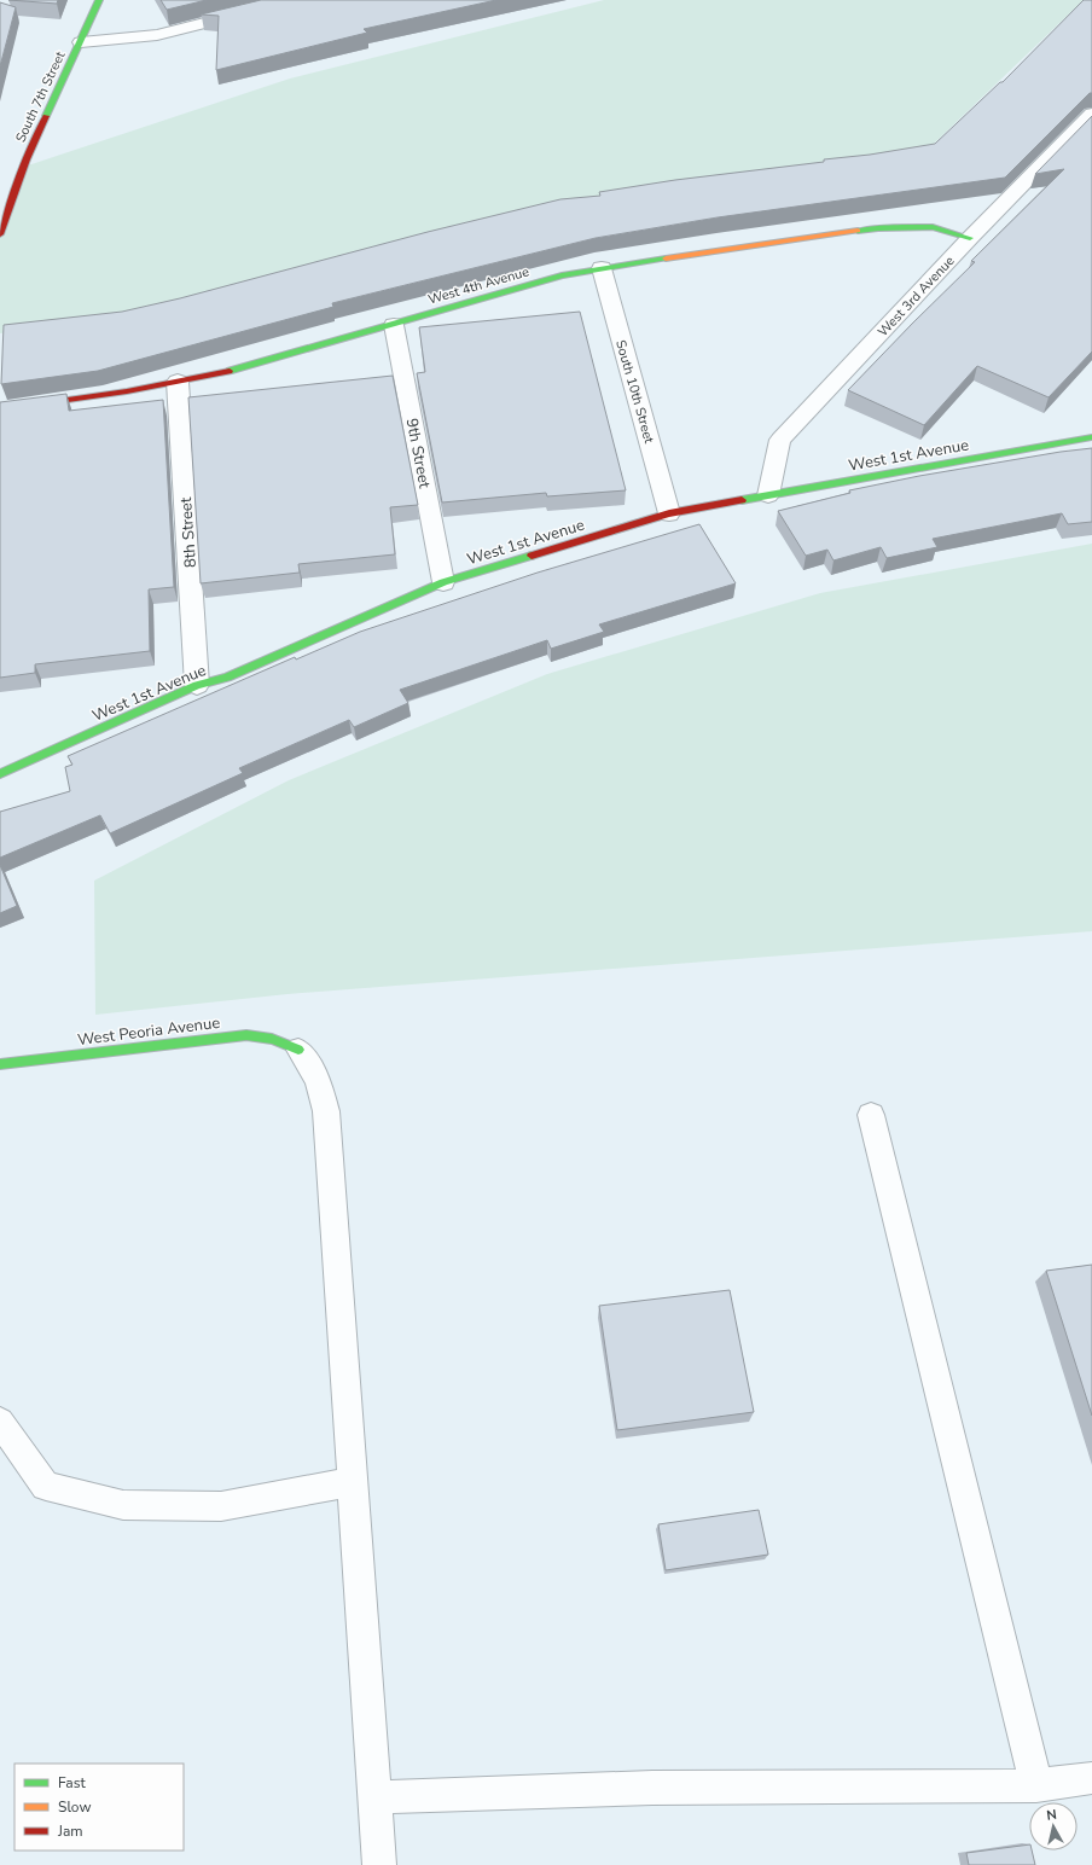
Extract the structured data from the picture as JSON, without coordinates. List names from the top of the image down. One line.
{"streets":{"street":["South 7th Street","West 4th Avenue","West 3rd Avenue","South 10th Street","9th Street","West 1st Avenue","8th Street","West Peoria Avenue"]},"crossings":[["West 4th Avenue","West 3rd Avenue"],["West 4th Avenue","South 10th Street"],["West 4th Avenue","9th Street"],["West 4th Avenue","8th Street"],["West 3rd Avenue","West 1st Avenue"],["South 10th Street","West 1st Avenue"],["9th Street","West 1st Avenue"],["West 1st Avenue","8th Street"]],"legend":["Fast","Slow","Jam"],"north":"top"}
